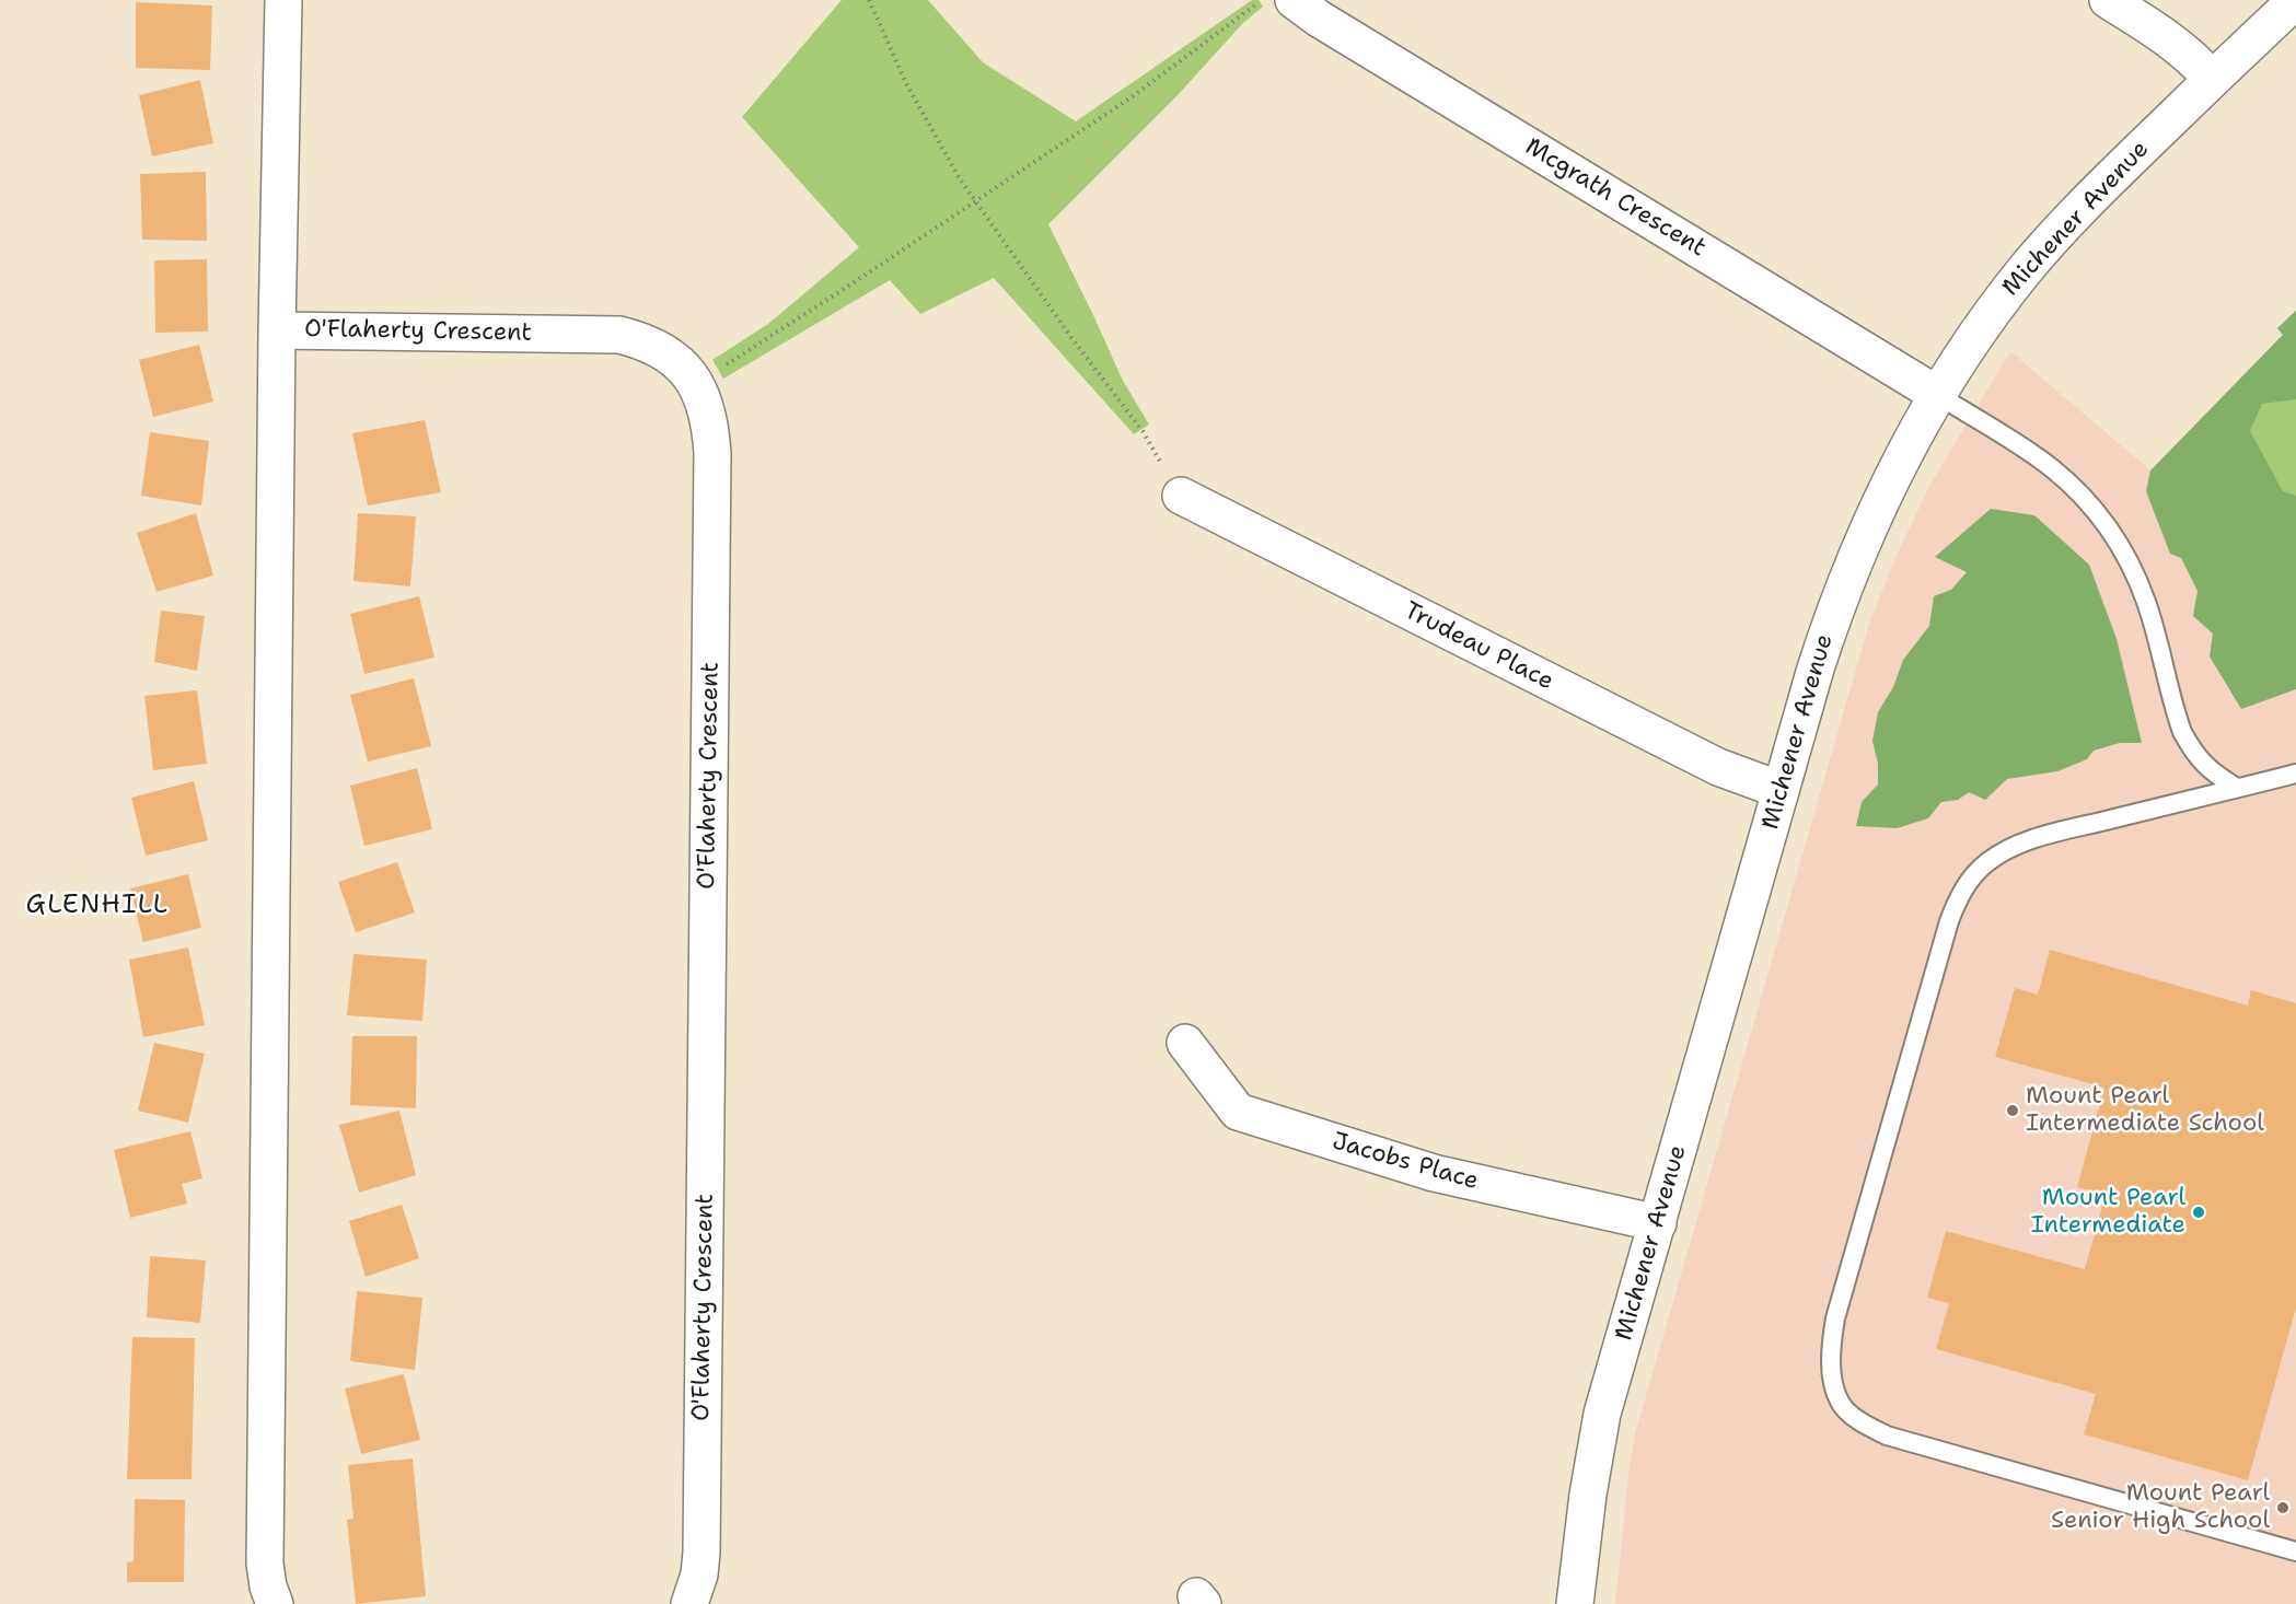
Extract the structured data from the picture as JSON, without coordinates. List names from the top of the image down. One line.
{"streets":{"street":["Mcgrath Crescent","Michener Avenue","O'Flaherty Crescent","Trudeau Place","Jacobs Place"]},"crossings":[["Mcgrath Crescent","Michener Avenue"],["Michener Avenue","Trudeau Place"],["Michener Avenue","Jacobs Place"]],"districts":["GLENHILL"],"places":["Mount Pearl Intermediate School","Mount Pearl Intermediate","Mount Pearl Senior High School"]}
